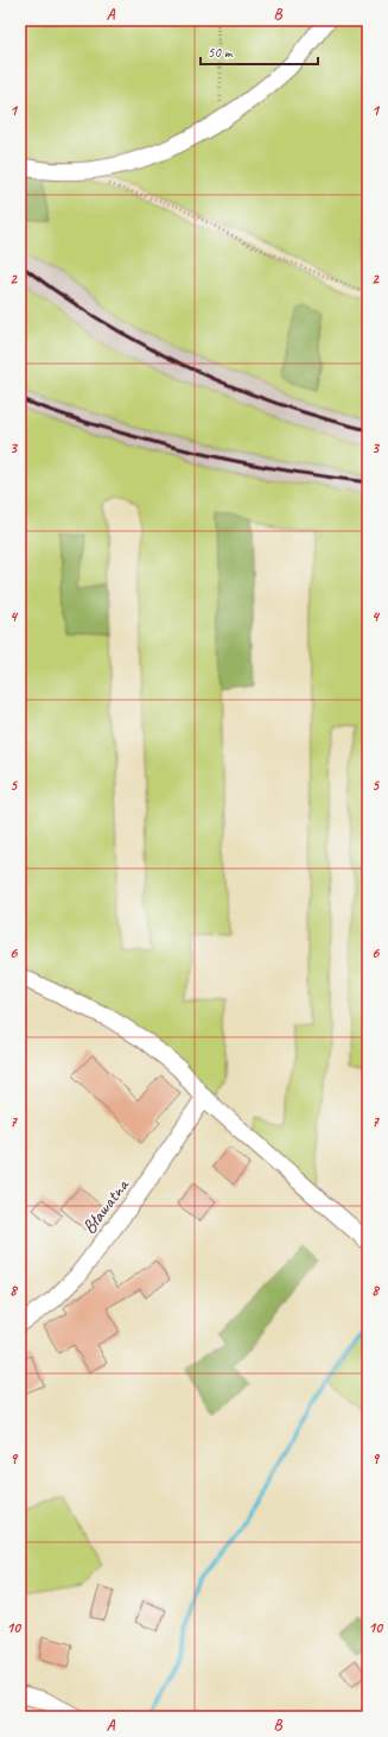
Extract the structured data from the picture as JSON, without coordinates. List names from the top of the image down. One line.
{"streets":{"street":["Bławatna"]},"scale_bar":"50 m","grid":{"columns":["A","B"],"rows":["1","2","3","4","5","6","7","8","9","10"]}}
